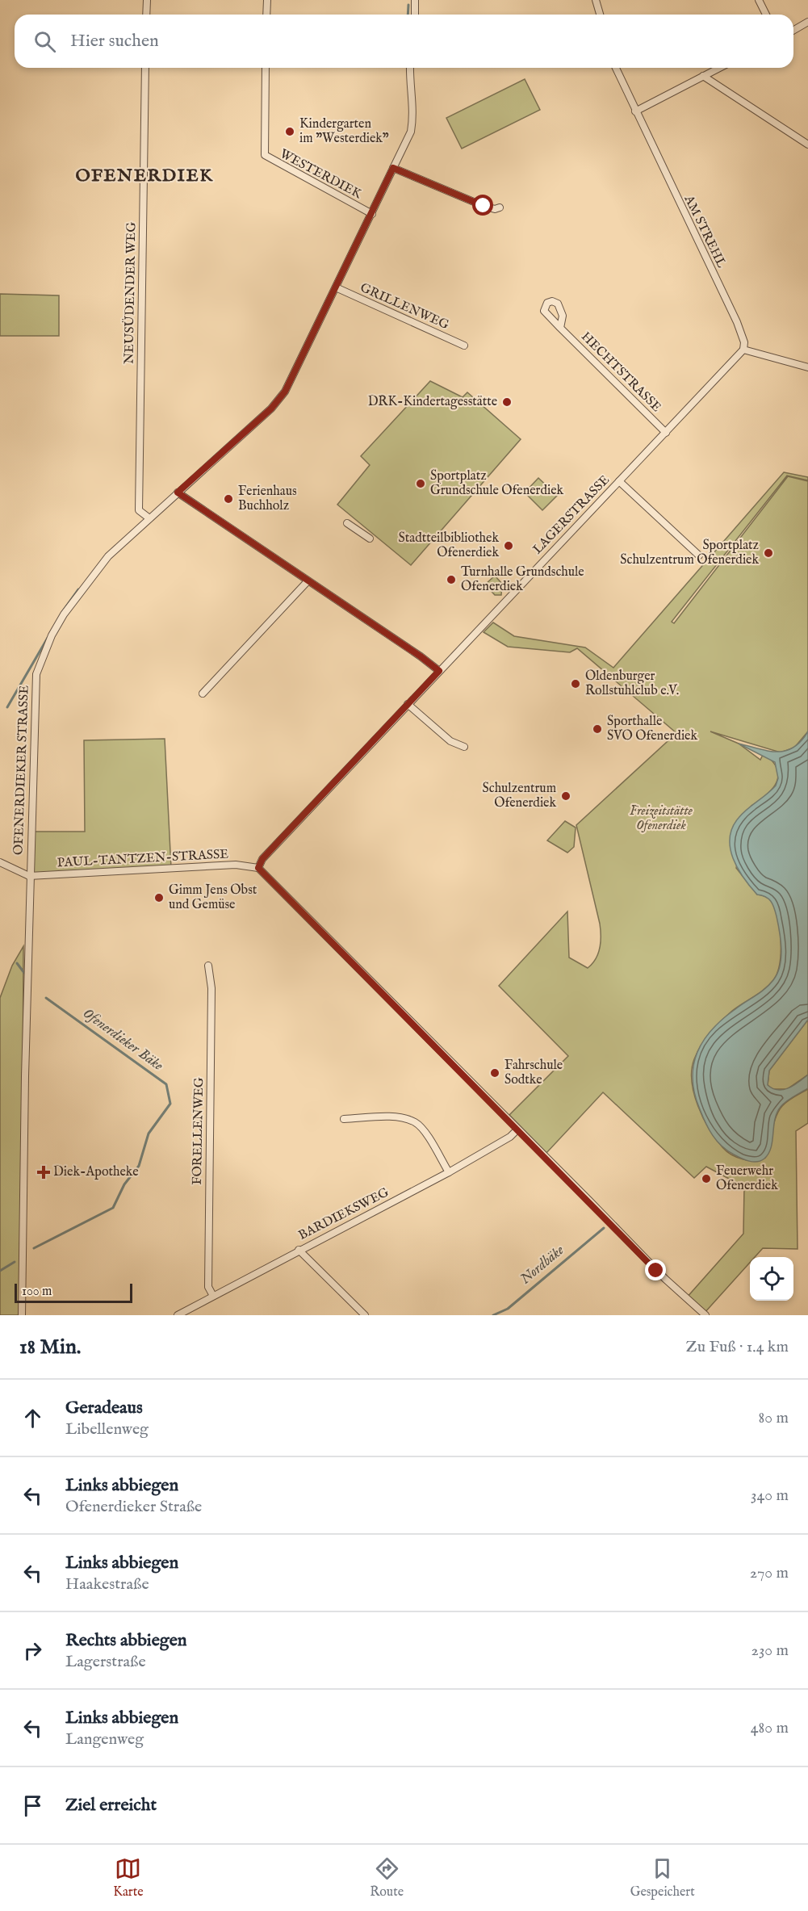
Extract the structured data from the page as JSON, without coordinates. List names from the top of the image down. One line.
{"streets":{"street":["WESTERDIEK","AM STREHL","NEUSÜDENDER WEG","GRILLENWEG","HECHTSTRASSE","LAGERSTRASSE","OFENERDIEKER STRASSE","PAUL-TANTZEN-STRASSE","FORELLENWEG","BARDIEKSWEG"]},"crossings":[["WESTERDIEK","OFENERDIEKER STRASSE"],["AM STREHL","LAGERSTRASSE"],["NEUSÜDENDER WEG","OFENERDIEKER STRASSE"],["GRILLENWEG","OFENERDIEKER STRASSE"],["HECHTSTRASSE","LAGERSTRASSE"],["LAGERSTRASSE","PAUL-TANTZEN-STRASSE"],["OFENERDIEKER STRASSE","PAUL-TANTZEN-STRASSE"],["FORELLENWEG","BARDIEKSWEG"]],"districts":["OFENERDIEK"],"water":["Ofenerdieker Bäke","Nordbäke"],"parks":["Freizeitstätte Ofenerdiek"],"places":{"other":["Kindergarten im \"Westerdiek\"","DRK-Kindertagesstätte","Sportplatz Grundschule Ofenerdiek","Ferienhaus Buchholz","Stadtteilbibliothek Ofenerdiek","Sportplatz Schulzentrum Ofenerdiek","Turnhalle Grundschule Ofenerdiek","Oldenburger Rollstuhlclub e.V.","Sporthalle SVO Ofenerdiek","Schulzentrum Ofenerdiek","Gimm Jens Obst und Gemüse","Fahrschule Sodtke","Feuerwehr Ofenerdiek"],"health":["Diek-Apotheke"]},"scale_bar":"100 m","page":{"search":"Hier suchen","scale":"100 m","heading":["18 Min.","Zu Fuß · 1.4 km"],"list":[["Geradeaus","Libellenweg","80 m"],["Links abbiegen","Ofenerdieker Straße","340 m"],["Links abbiegen","Haakestraße","270 m"],["Rechts abbiegen","Lagerstraße","230 m"],["Links abbiegen","Langenweg","480 m"],"Ziel erreicht"],"nav":["Karte","Route","Gespeichert"]}}
